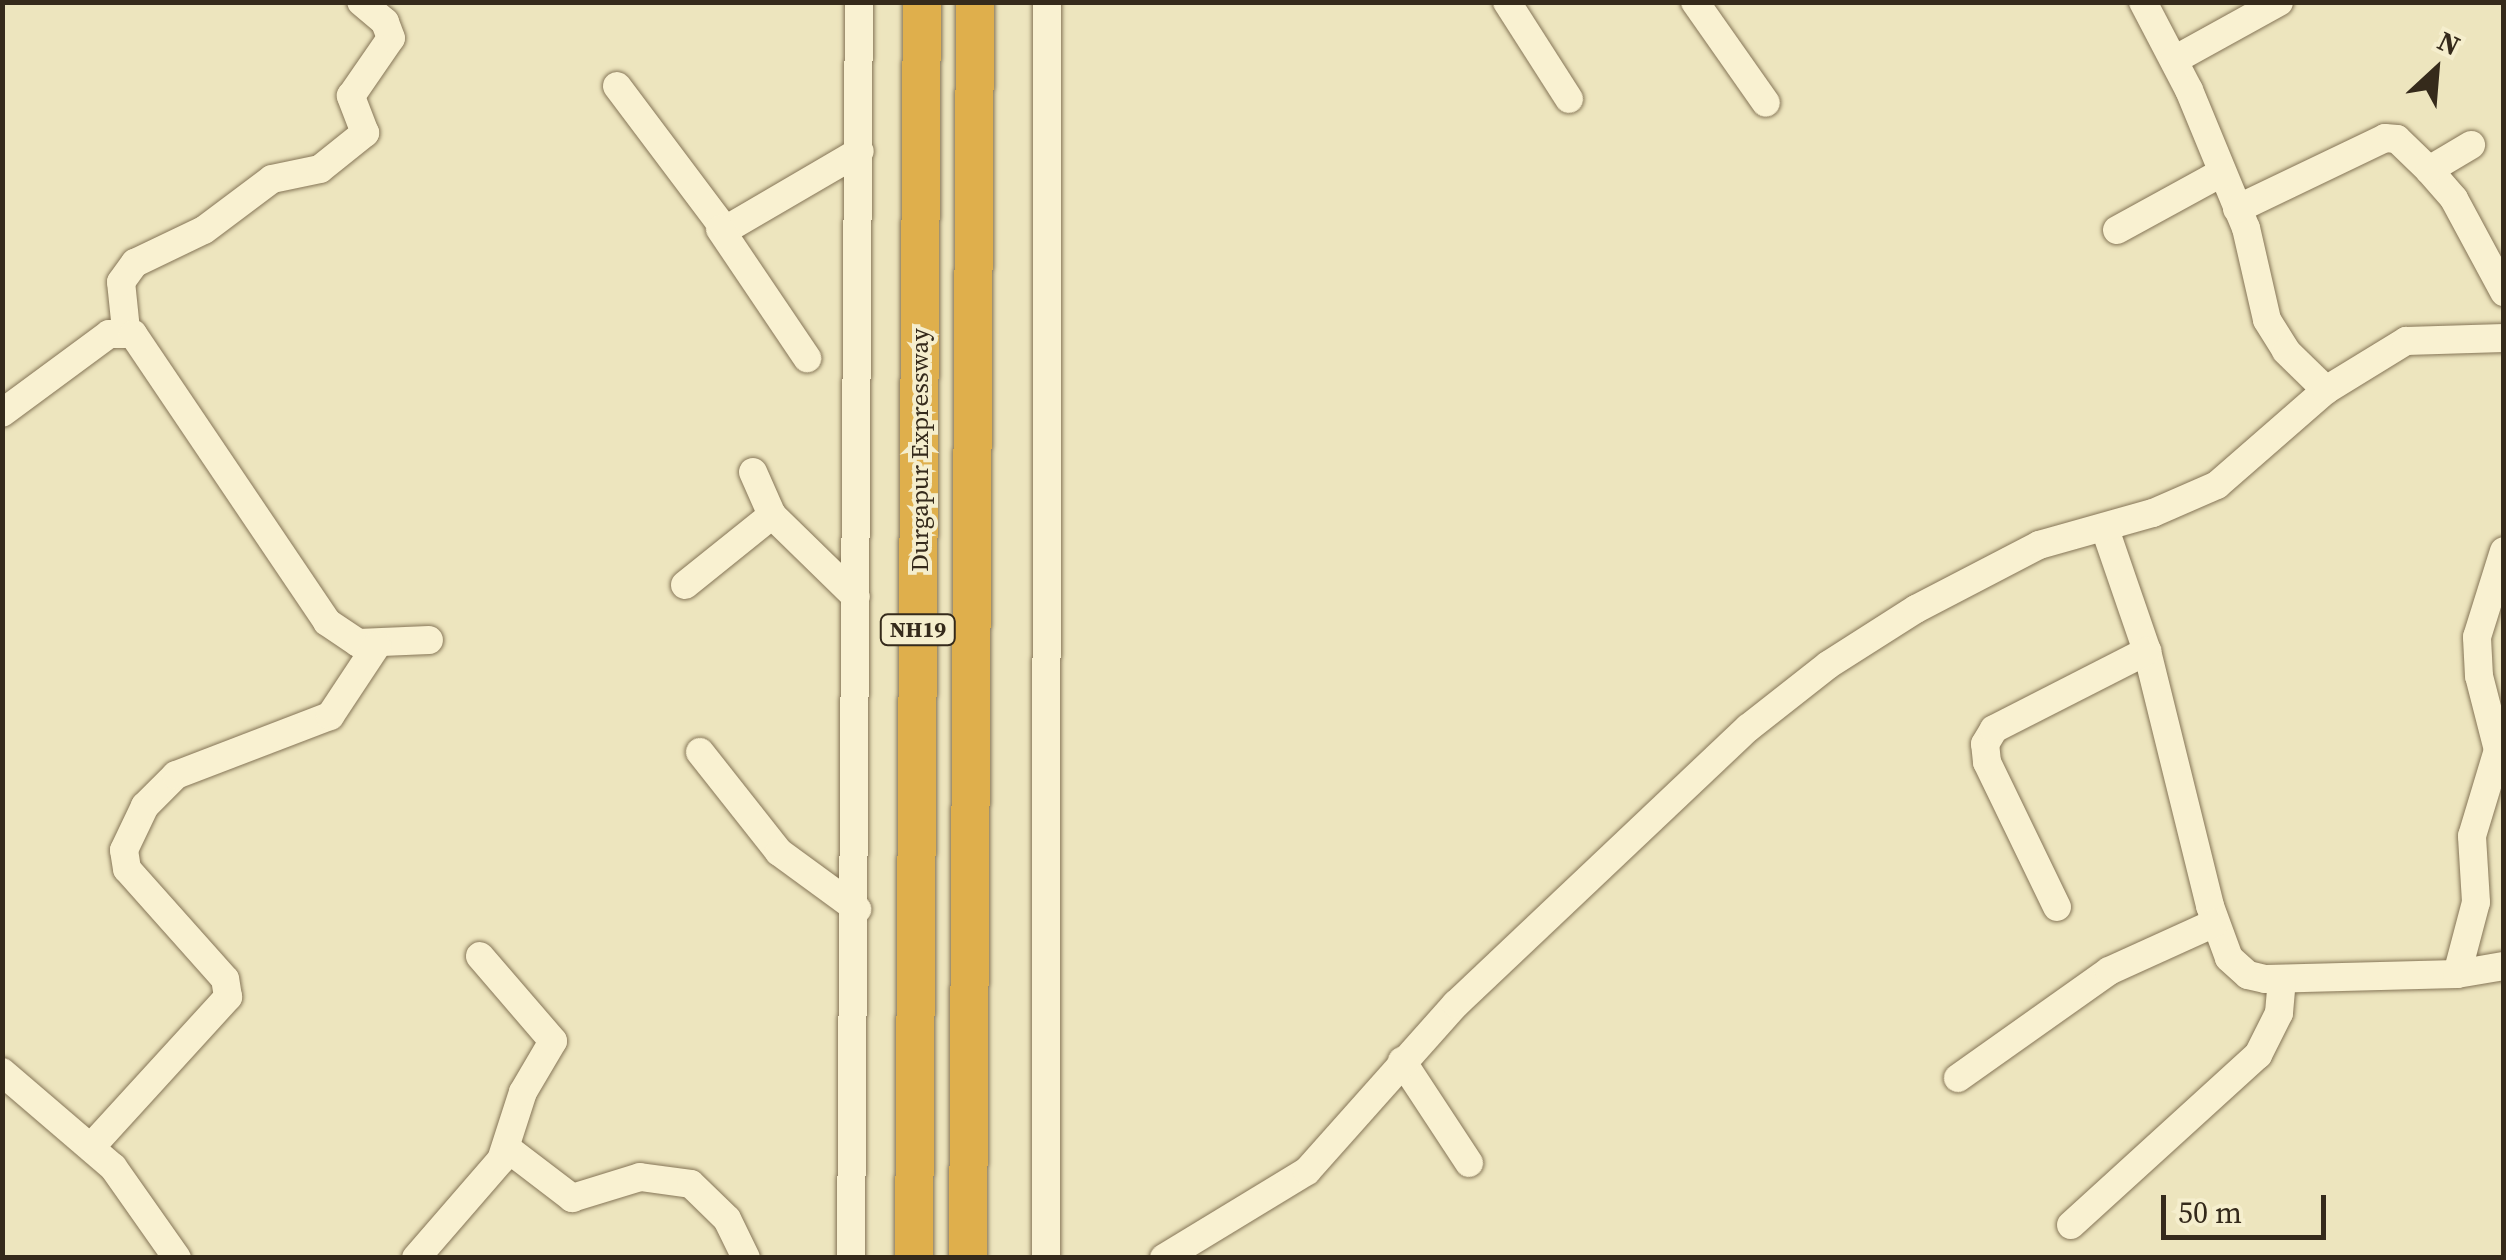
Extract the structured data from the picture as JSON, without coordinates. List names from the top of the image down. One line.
{"streets":{"highway":["Durgapur Expressway","NH19"]},"scale_bar":"50 m","north":"top right"}
